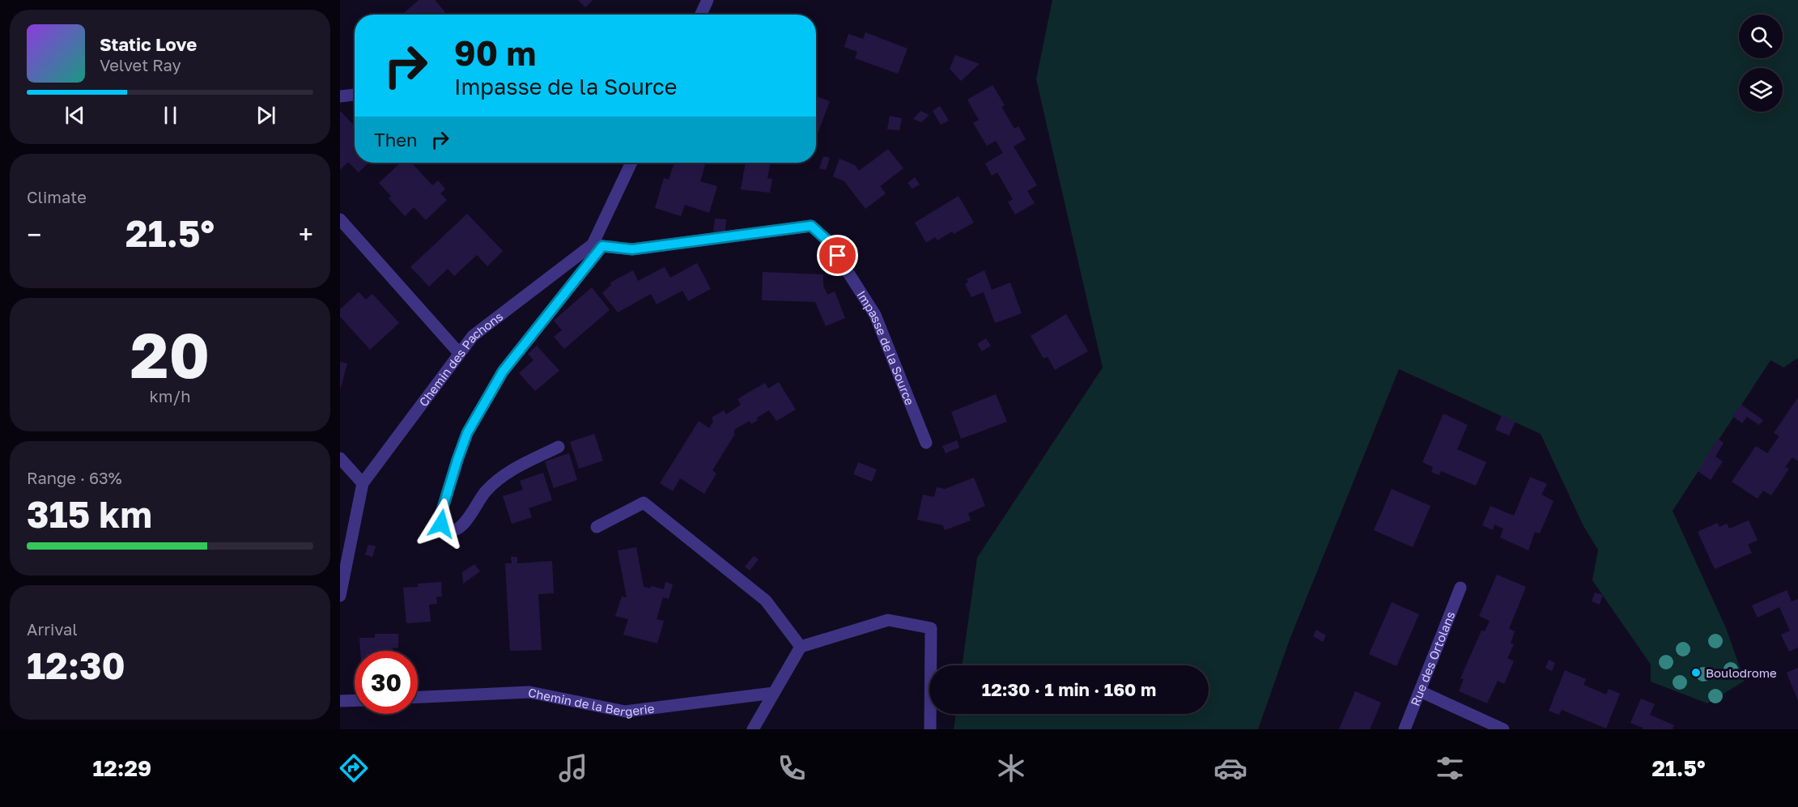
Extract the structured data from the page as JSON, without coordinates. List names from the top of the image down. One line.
{"streets":{"street":["Impasse de la Source","Chemin des Pachons","Rue des Ortolans","Chemin de la Bergerie"]},"crossings":[["Impasse de la Source","Chemin des Pachons"]],"places":["Boulodrome"],"page":{"turn":["90 m","Impasse de la Source"],"song":["Static Love","Velvet Ray"],"then":"Then","tile":["Climate",["20","km/h"],["Range · 63%","315 km"],["Arrival","12:30"]],"heat":["−","21.5°","+"],"limit":"30","trip":"12:30 · 1 min · 160 m","tabs":["12:29","21.5°"]}}
